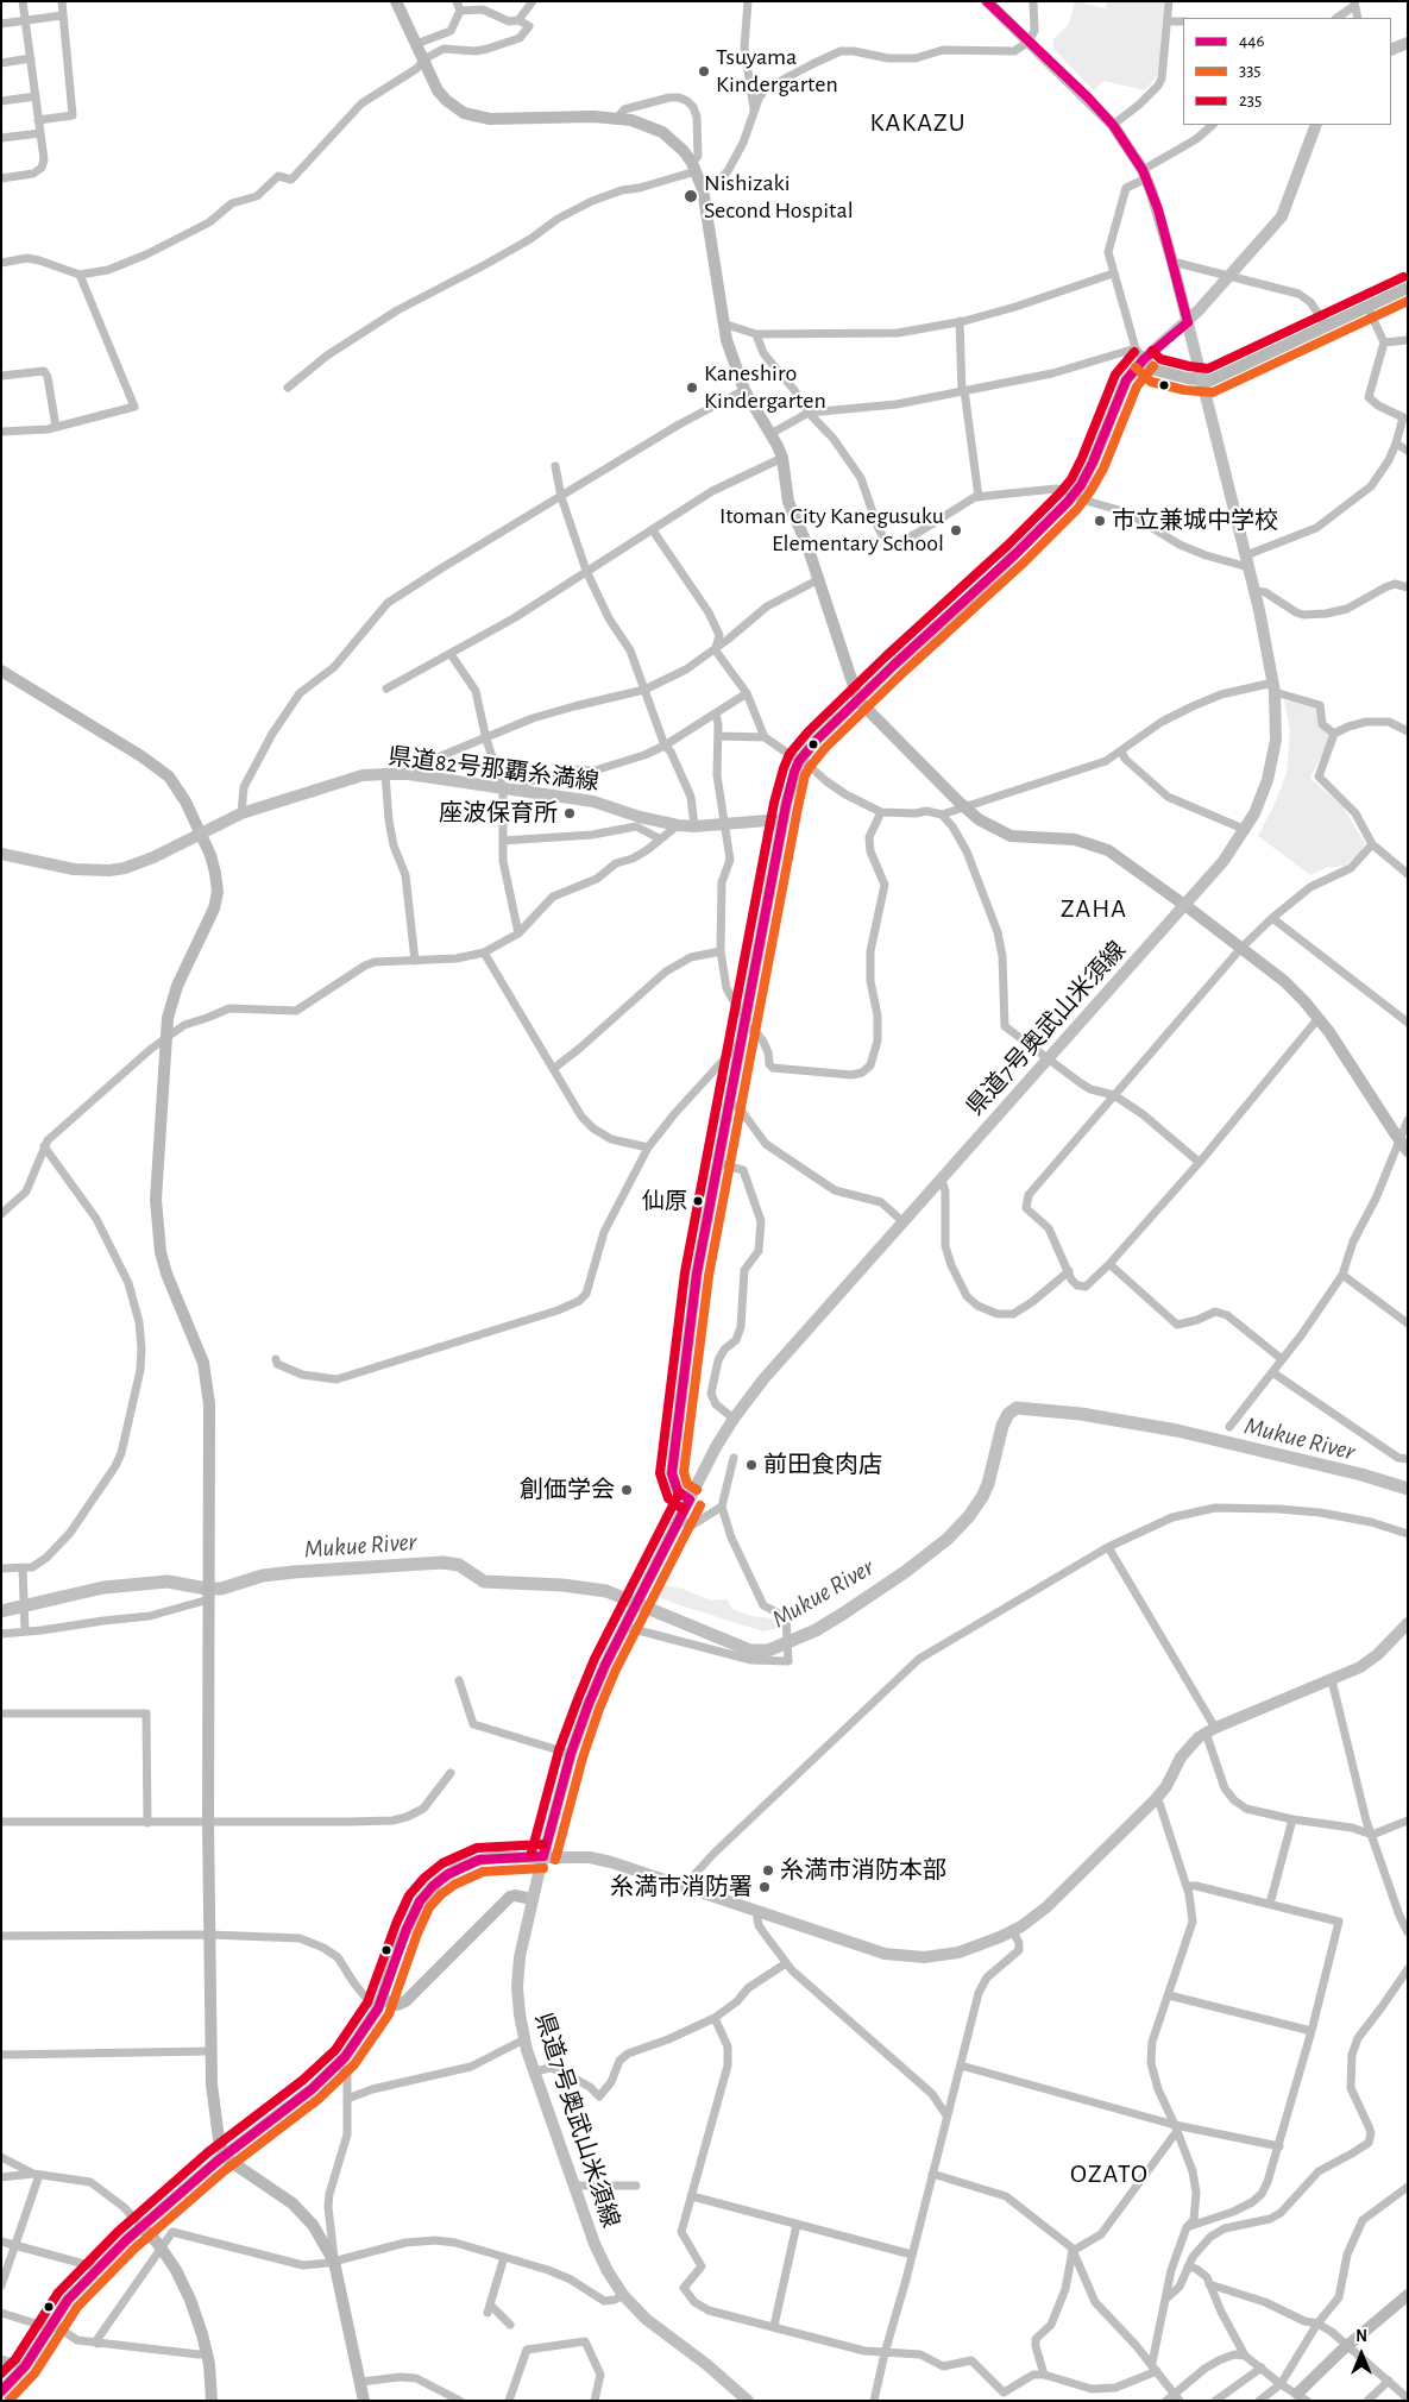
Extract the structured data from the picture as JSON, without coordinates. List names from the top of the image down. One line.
{"streets":{"main road":["県道82号那覇糸満線","県道7号奥武山米須線"]},"districts":["KAKAZU","ZAHA","OZATO"],"water":["Mukue River"],"places":["Tsuyama Kindergarten","Nishizaki Second Hospital","Kaneshiro Kindergarten","市立兼城中学校","Itoman City Kanegusuku Elementary School","座波保育所","仙原","前田食肉店","創価学会","糸満市消防本部","糸満市消防署"],"lines":["transit line 446","transit line 235","transit line 335"],"legend":["446","335","235"],"north":"top"}
